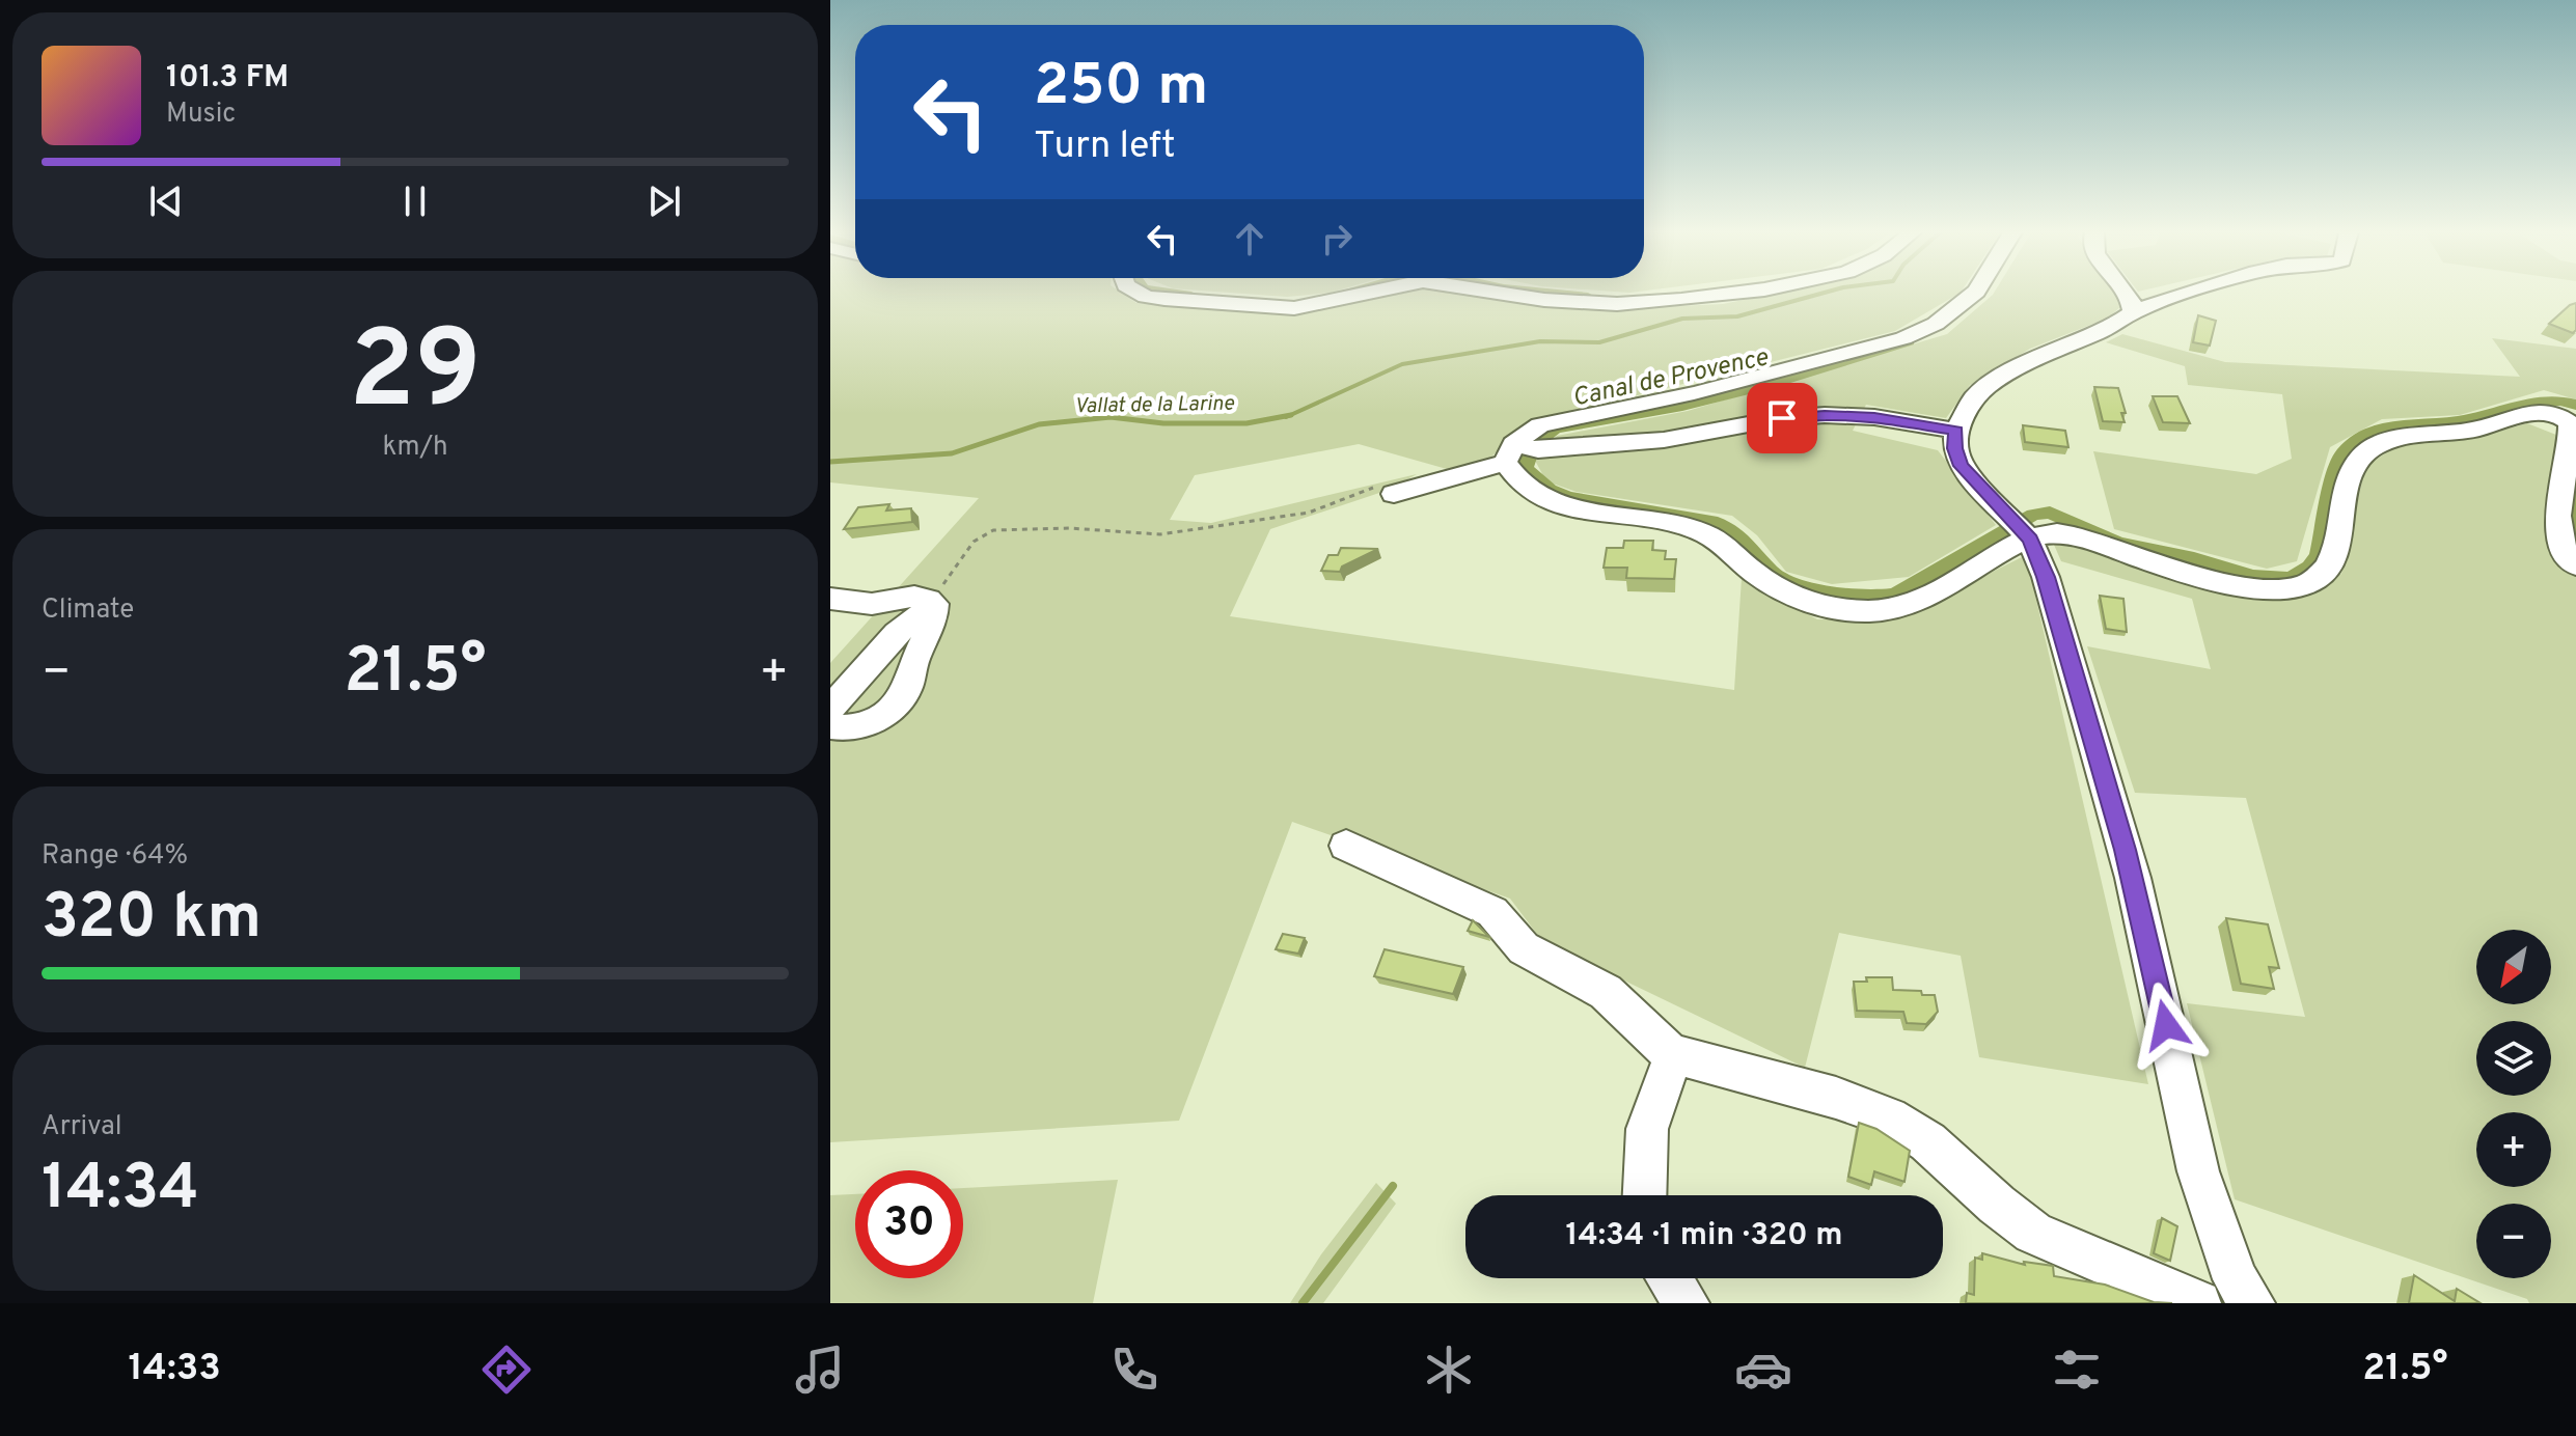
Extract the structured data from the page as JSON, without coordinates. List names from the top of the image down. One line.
{"water":["Canal de Provence","Vallat de la Larine"],"north":"bottom left","page":{"turn":["250 m","Turn left"],"song":["101.3 FM","Music"],"tile":[["29","km/h"],"Climate",["Range · 64%","320 km"],["Arrival","14:34"]],"heat":["−","21.5°","+"],"map_buttons":["+","−"],"limit":"30","trip":"14:34 · 1 min · 320 m","tabs":["14:33","21.5°"]}}
